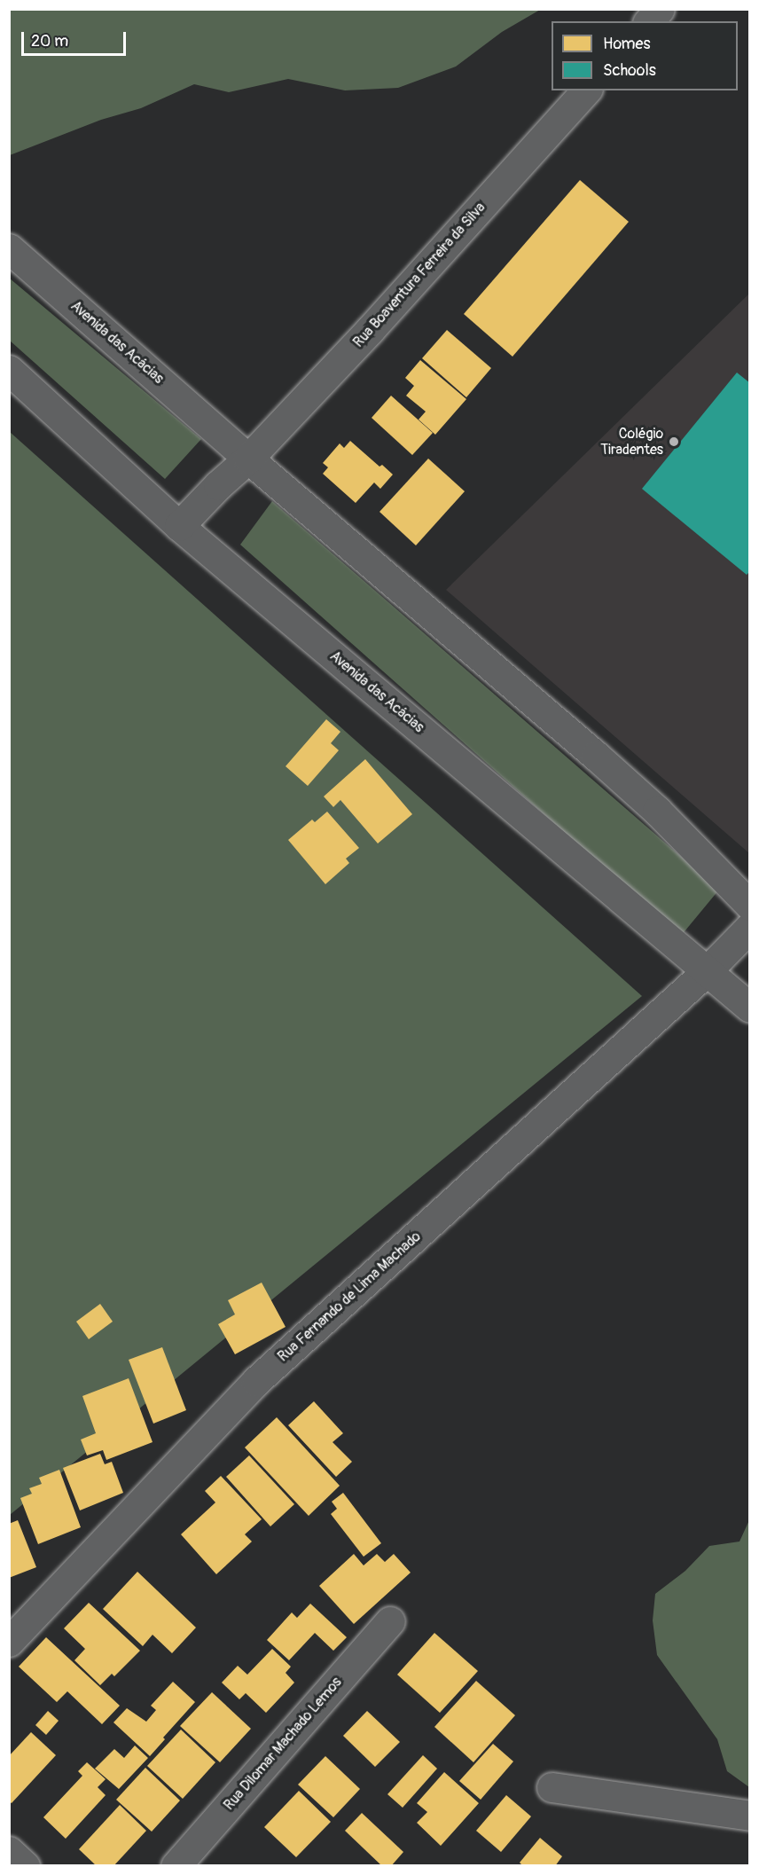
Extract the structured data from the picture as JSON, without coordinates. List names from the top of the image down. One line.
{"streets":{"street":["Rua Boaventura Ferreira da Silva","Avenida das Acácias","Rua Fernando de Lima Machado","Rua Dilomar Machado Lemos"]},"crossings":[["Rua Boaventura Ferreira da Silva","Avenida das Acácias"],["Avenida das Acácias","Rua Fernando de Lima Machado"]],"places":["Colégio Tiradentes"],"legend":["Homes","Schools"],"scale_bar":"20 m"}
